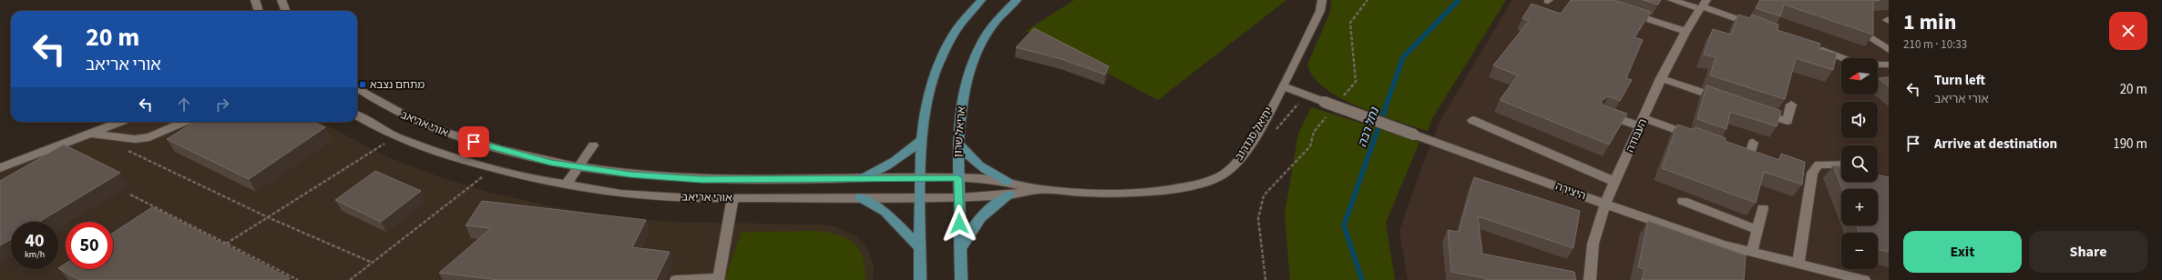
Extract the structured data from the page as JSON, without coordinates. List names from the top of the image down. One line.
{"streets":{"main road":["אריאל שרון"],"street":["אורי אריאב","יחיאל סנדרוב","העבודה","היצירה"]},"crossings":[["אורי אריאב","אריאל שרון"],["אורי אריאב","יחיאל סנדרוב"],["אריאל שרון","יחיאל סנדרוב"],["יחיאל סנדרוב","היצירה"],["העבודה","היצירה"]],"water":["נחל רבה"],"places":{"transit":["מתחם נצבא"]},"north":"left","page":{"heading":["1 min","210 m · 10:33"],"turn":["20 m","אורי אריאב"],"map_buttons":["+","−"],"list":[{"name":"Turn left","note":"אורי אריאב","value":"20 m"},{"name":"Arrive at destination","value":"190 m"}],"speed":"40 km/h","limit":"50","buttons":["Exit","Share"]}}
